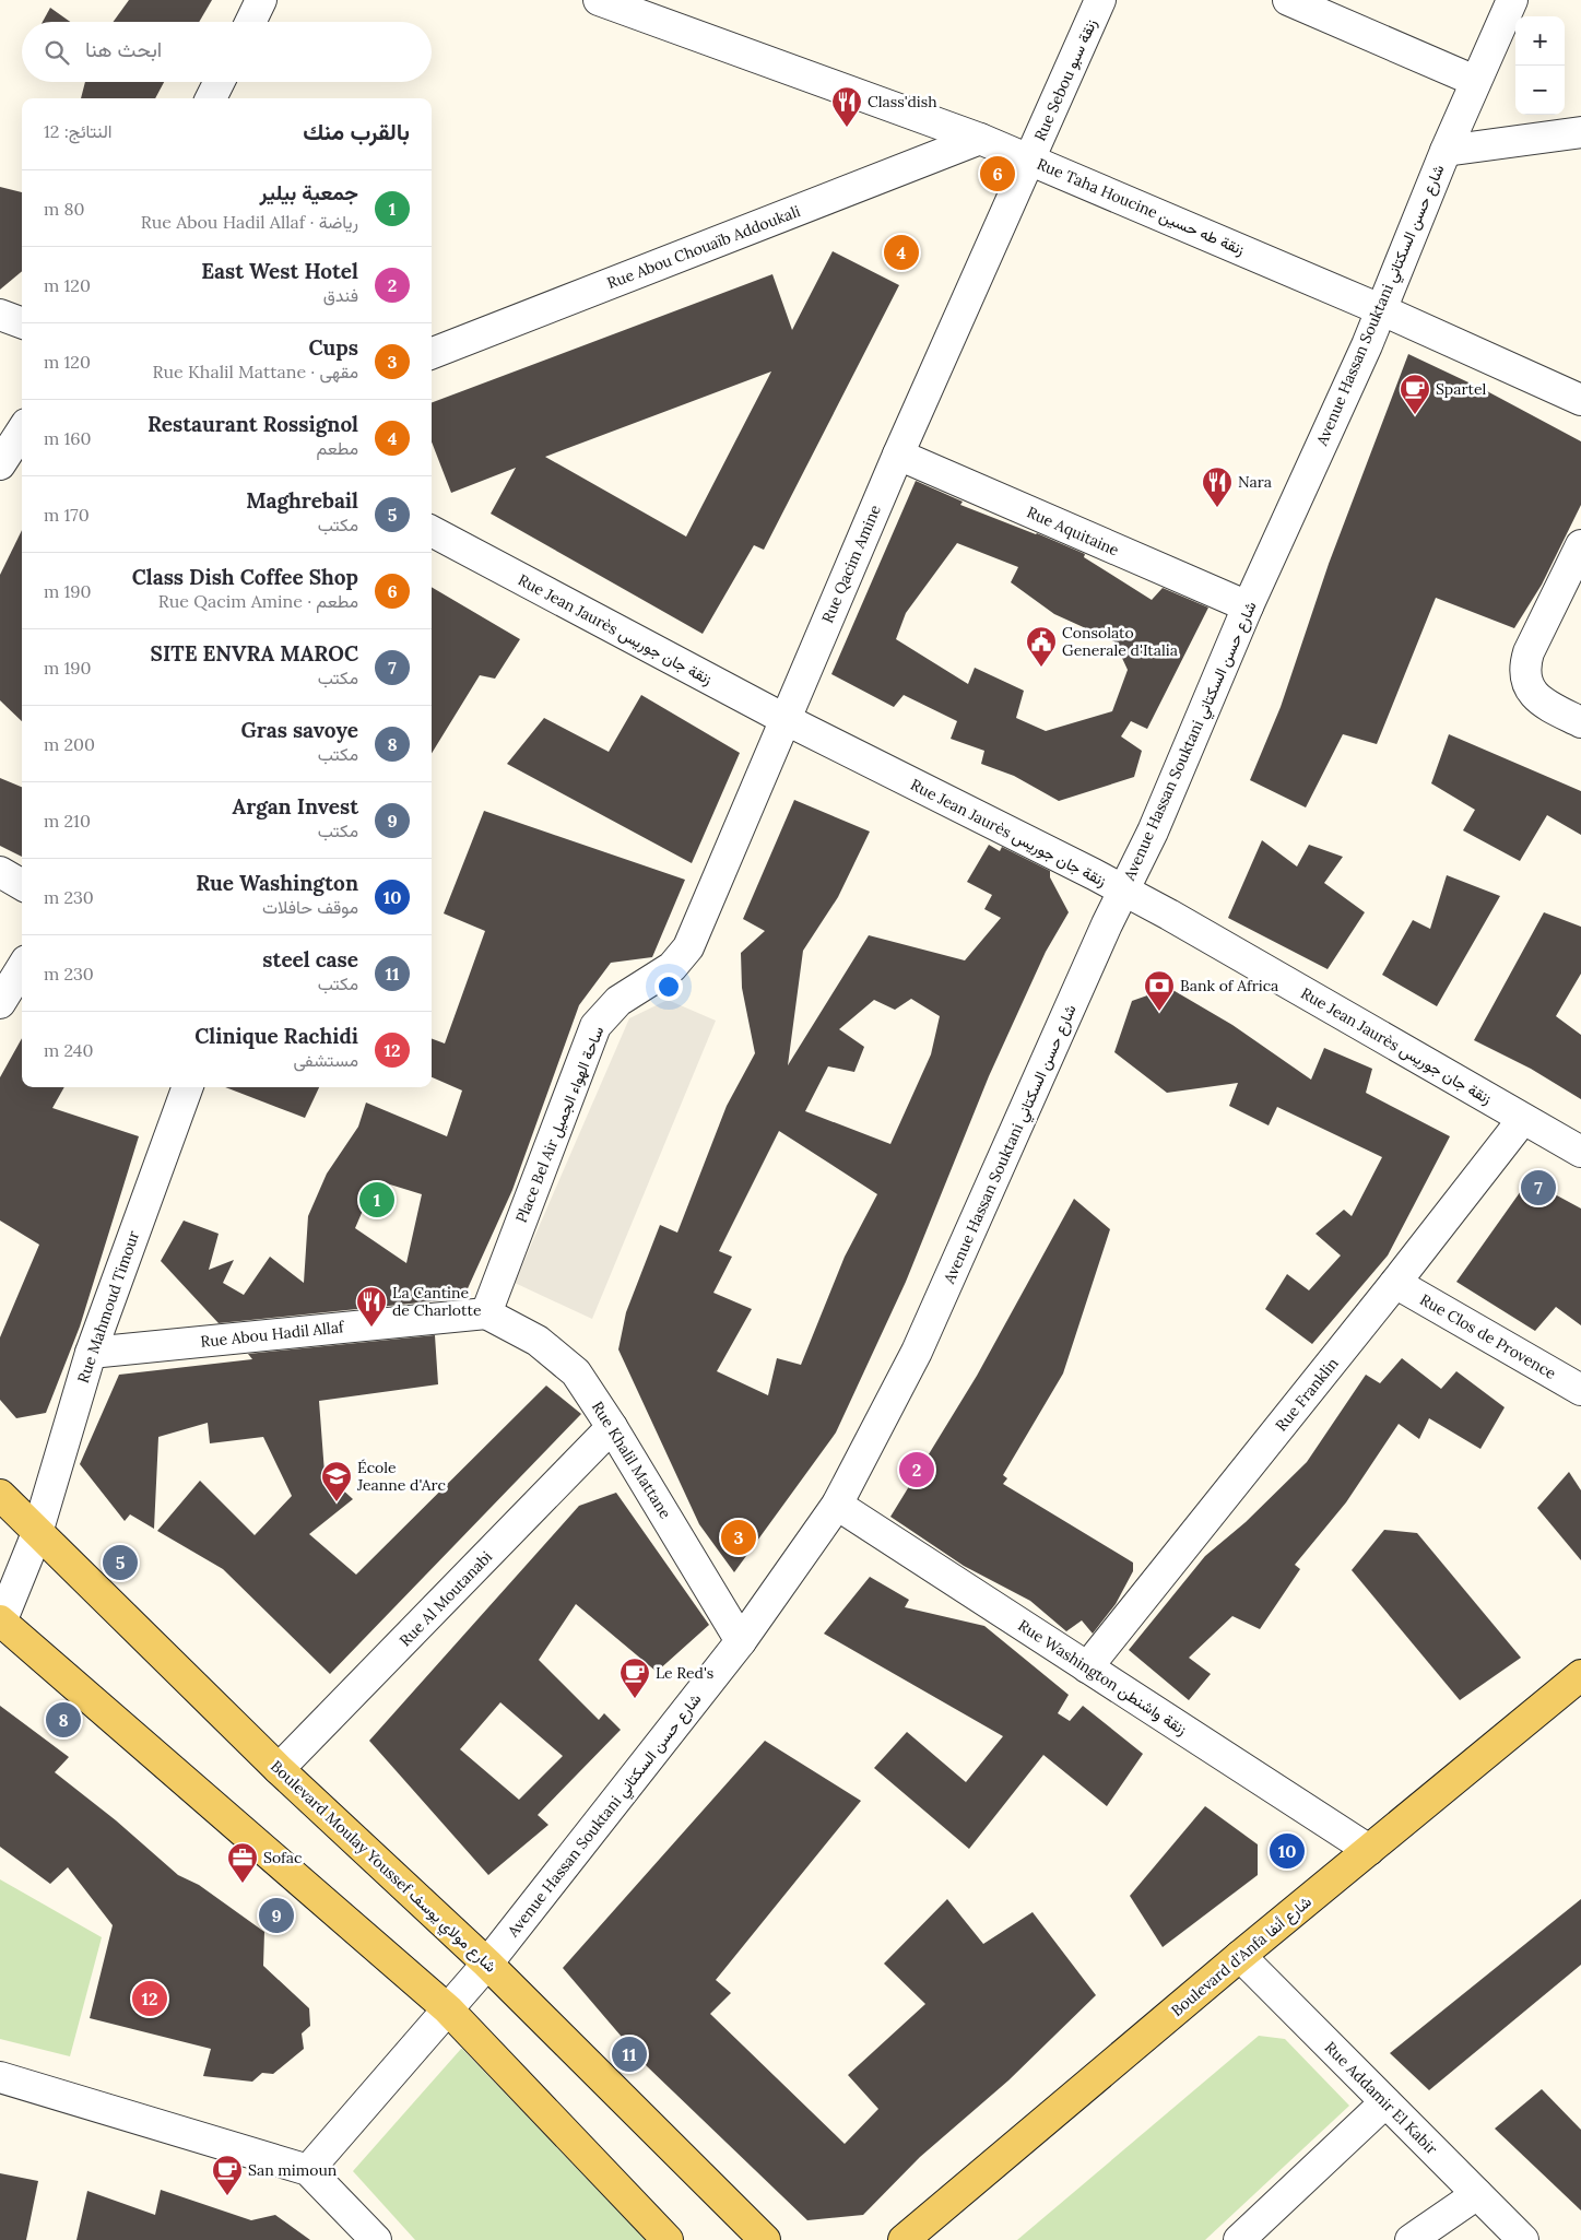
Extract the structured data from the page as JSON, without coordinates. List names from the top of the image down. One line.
{"streets":{"main road":["Boulevard Moulay Youssef شارع مولاي يوسف","Boulevard d'Anfa شارع أنفا"],"street":["Rue Sebou زنقة سبو","Rue Taha Houcine زنقة طه حسين","Rue Abou Chouaïb Addoukali","Avenue Hassan Souktani شارع حسن السكتاني","Rue Aquitaine","Rue Qacim Amine","Rue Jean Jaurès زنقة جان جوريس","Place Bel Air ساحة الهواء الجميل","Rue Mahmoud Timour","Rue Abou Hadil Allaf","Rue Clos de Provence","Rue Franklin","Rue Khalil Mattane","Rue Al Moutanabi","Rue Washington زنقة واشنطن","Rue Addamir El Kabir"]},"crossings":[["Rue Sebou زنقة سبو","Rue Taha Houcine زنقة طه حسين"],["Rue Sebou زنقة سبو","Rue Qacim Amine"],["Rue Taha Houcine زنقة طه حسين","Rue Abou Chouaïb Addoukali"],["Rue Taha Houcine زنقة طه حسين","Avenue Hassan Souktani شارع حسن السكتاني"],["Rue Taha Houcine زنقة طه حسين","Rue Qacim Amine"],["Avenue Hassan Souktani شارع حسن السكتاني","Rue Aquitaine"],["Avenue Hassan Souktani شارع حسن السكتاني","Rue Jean Jaurès زنقة جان جوريس"],["Avenue Hassan Souktani شارع حسن السكتاني","Rue Khalil Mattane"],["Avenue Hassan Souktani شارع حسن السكتاني","Rue Washington زنقة واشنطن"],["Avenue Hassan Souktani شارع حسن السكتاني","Boulevard Moulay Youssef شارع مولاي يوسف"],["Rue Aquitaine","Rue Qacim Amine"],["Rue Qacim Amine","Rue Jean Jaurès زنقة جان جوريس"],["Rue Qacim Amine","Place Bel Air ساحة الهواء الجميل"],["Rue Jean Jaurès زنقة جان جوريس","Rue Franklin"],["Place Bel Air ساحة الهواء الجميل","Rue Abou Hadil Allaf"],["Place Bel Air ساحة الهواء الجميل","Rue Khalil Mattane"],["Rue Mahmoud Timour","Rue Abou Hadil Allaf"],["Rue Mahmoud Timour","Boulevard Moulay Youssef شارع مولاي يوسف"],["Rue Abou Hadil Allaf","Rue Khalil Mattane"],["Rue Clos de Provence","Rue Franklin"],["Rue Franklin","Rue Washington زنقة واشنطن"],["Rue Khalil Mattane","Rue Al Moutanabi"],["Rue Al Moutanabi","Boulevard Moulay Youssef شارع مولاي يوسف"],["Rue Washington زنقة واشنطن","Boulevard d'Anfa شارع أنفا"],["Boulevard d'Anfa شارع أنفا","Rue Addamir El Kabir"]],"places":{"restaurant":["Class'dish","Nara","La Cantine de Charlotte"],"cafe":["Spartel","Le Red's","San mimoun"],"public building":["Consolato Generale d'Italia"],"bank":["Bank of Africa"],"school or university":["École Jeanne d'Arc"],"office":["Sofac"]},"page":{"map_buttons":["+","−"],"search":"ابحث هنا","heading":["بالقرب منك","النتائج: 12"],"pins":["6","4","7","1","2","3","5","8","10","9","12","11"],"list":[{"mark":"1","name":"جمعية بيلير","note":"رياضة · Rue Abou Hadil Allaf","value":"80 m"},{"mark":"2","name":"East West Hotel","note":"فندق","value":"120 m"},{"mark":"3","name":"Cups","note":"مقهى · Rue Khalil Mattane","value":"120 m"},{"mark":"4","name":"Restaurant Rossignol","note":"مطعم","value":"160 m"},{"mark":"5","name":"Maghrebail","note":"مكتب","value":"170 m"},{"mark":"6","name":"Class Dish Coffee Shop","note":"مطعم · Rue Qacim Amine","value":"190 m"},{"mark":"7","name":"SITE ENVRA MAROC","note":"مكتب","value":"190 m"},{"mark":"8","name":"Gras savoye","note":"مكتب","value":"200 m"},{"mark":"9","name":"Argan Invest","note":"مكتب","value":"210 m"},{"mark":"10","name":"Rue Washington","note":"موقف حافلات","value":"230 m"},{"mark":"11","name":"steel case","note":"مكتب","value":"230 m"},{"mark":"12","name":"Clinique Rachidi","note":"مستشفى","value":"240 m"}]}}
